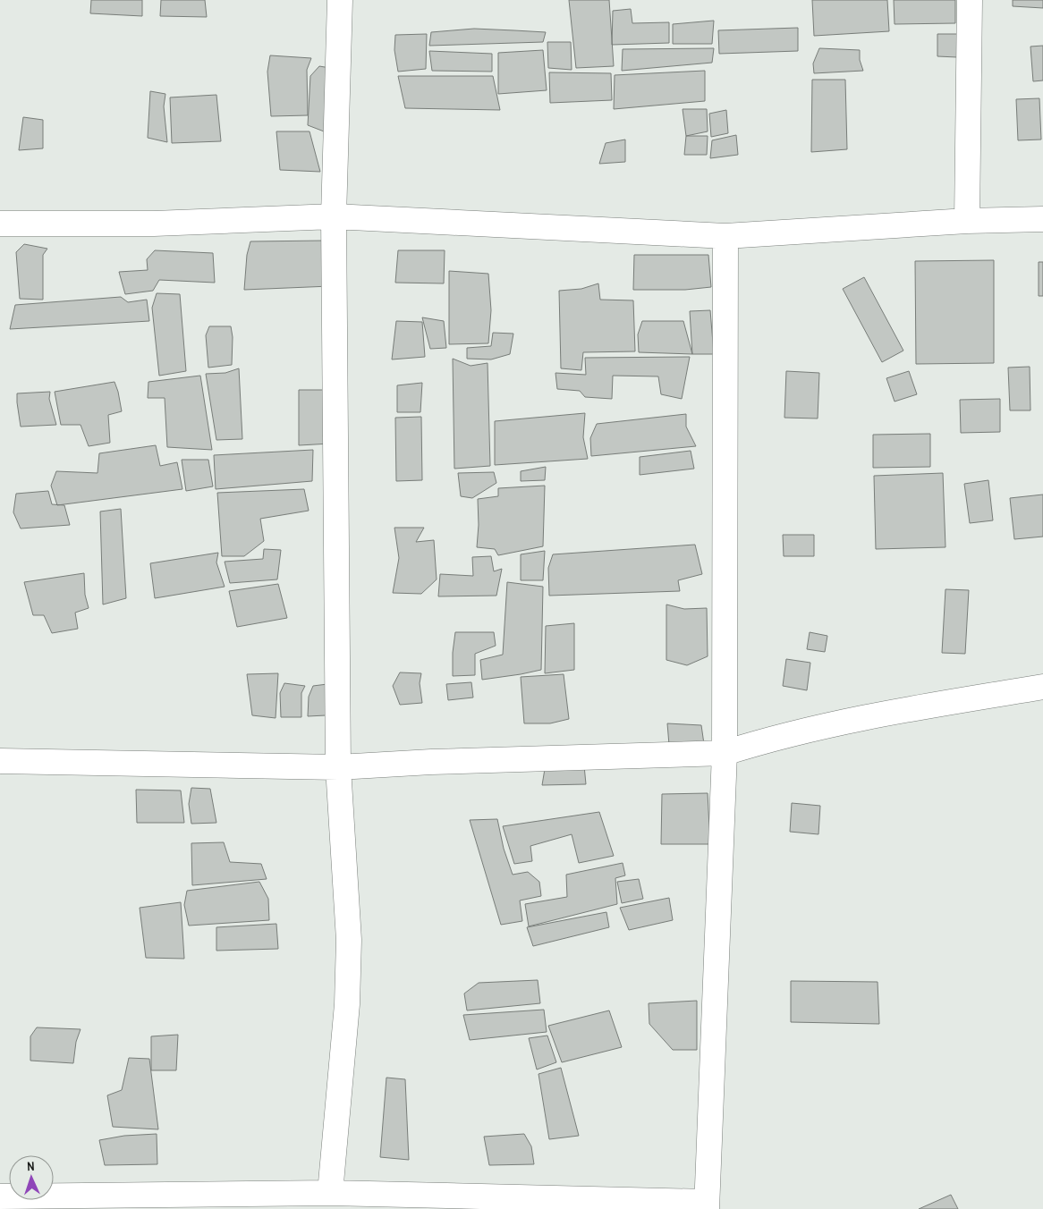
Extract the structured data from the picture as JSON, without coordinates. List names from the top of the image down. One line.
{"north":"top"}
